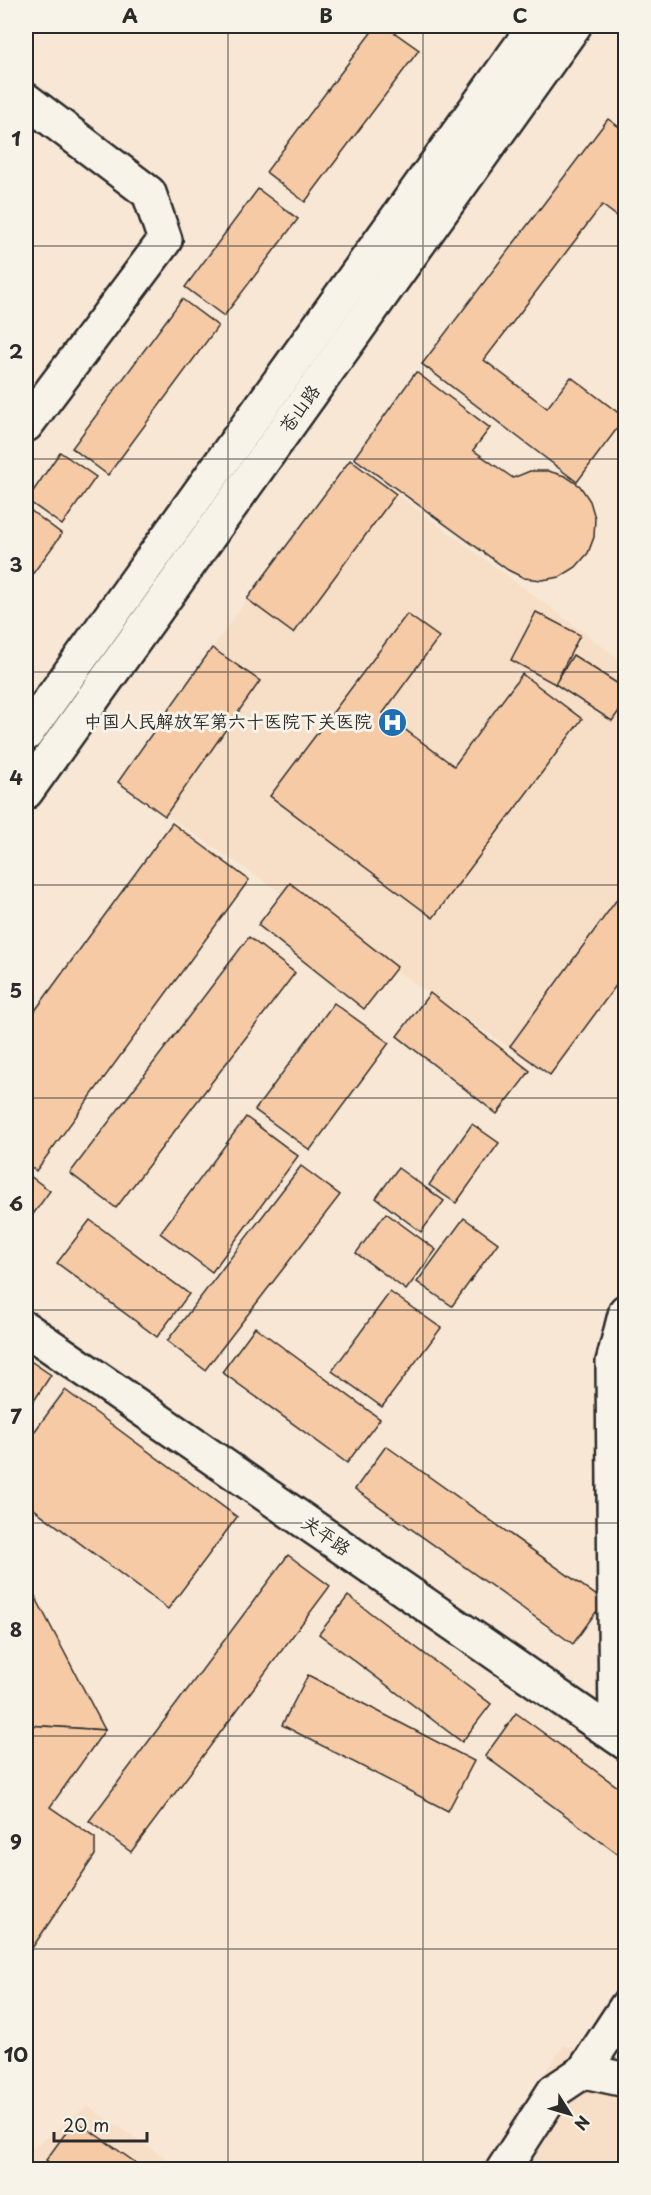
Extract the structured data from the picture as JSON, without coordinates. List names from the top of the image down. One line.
{"streets":{"main road":["苍山路","关平路"]},"places":{"hospital":["中国人民解放军第六十医院下关医院"]},"scale_bar":"20 m","north":"bottom right","grid":{"columns":["A","B","C"],"rows":["1","2","3","4","5","6","7","8","9","10"]}}
